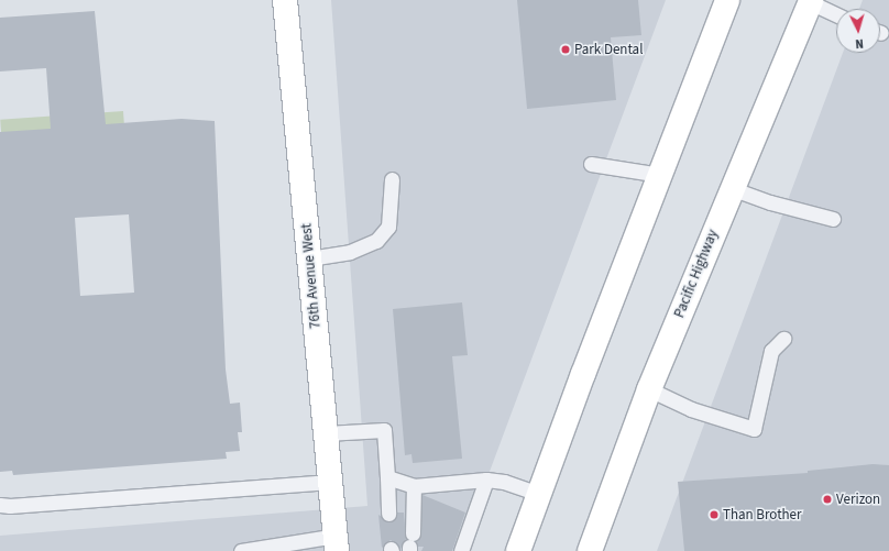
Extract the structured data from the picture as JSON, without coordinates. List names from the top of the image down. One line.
{"streets":{"main road":["Pacific Highway","76th Avenue West"]},"places":["Park Dental","Verizon","Than Brother"],"north":"bottom"}
